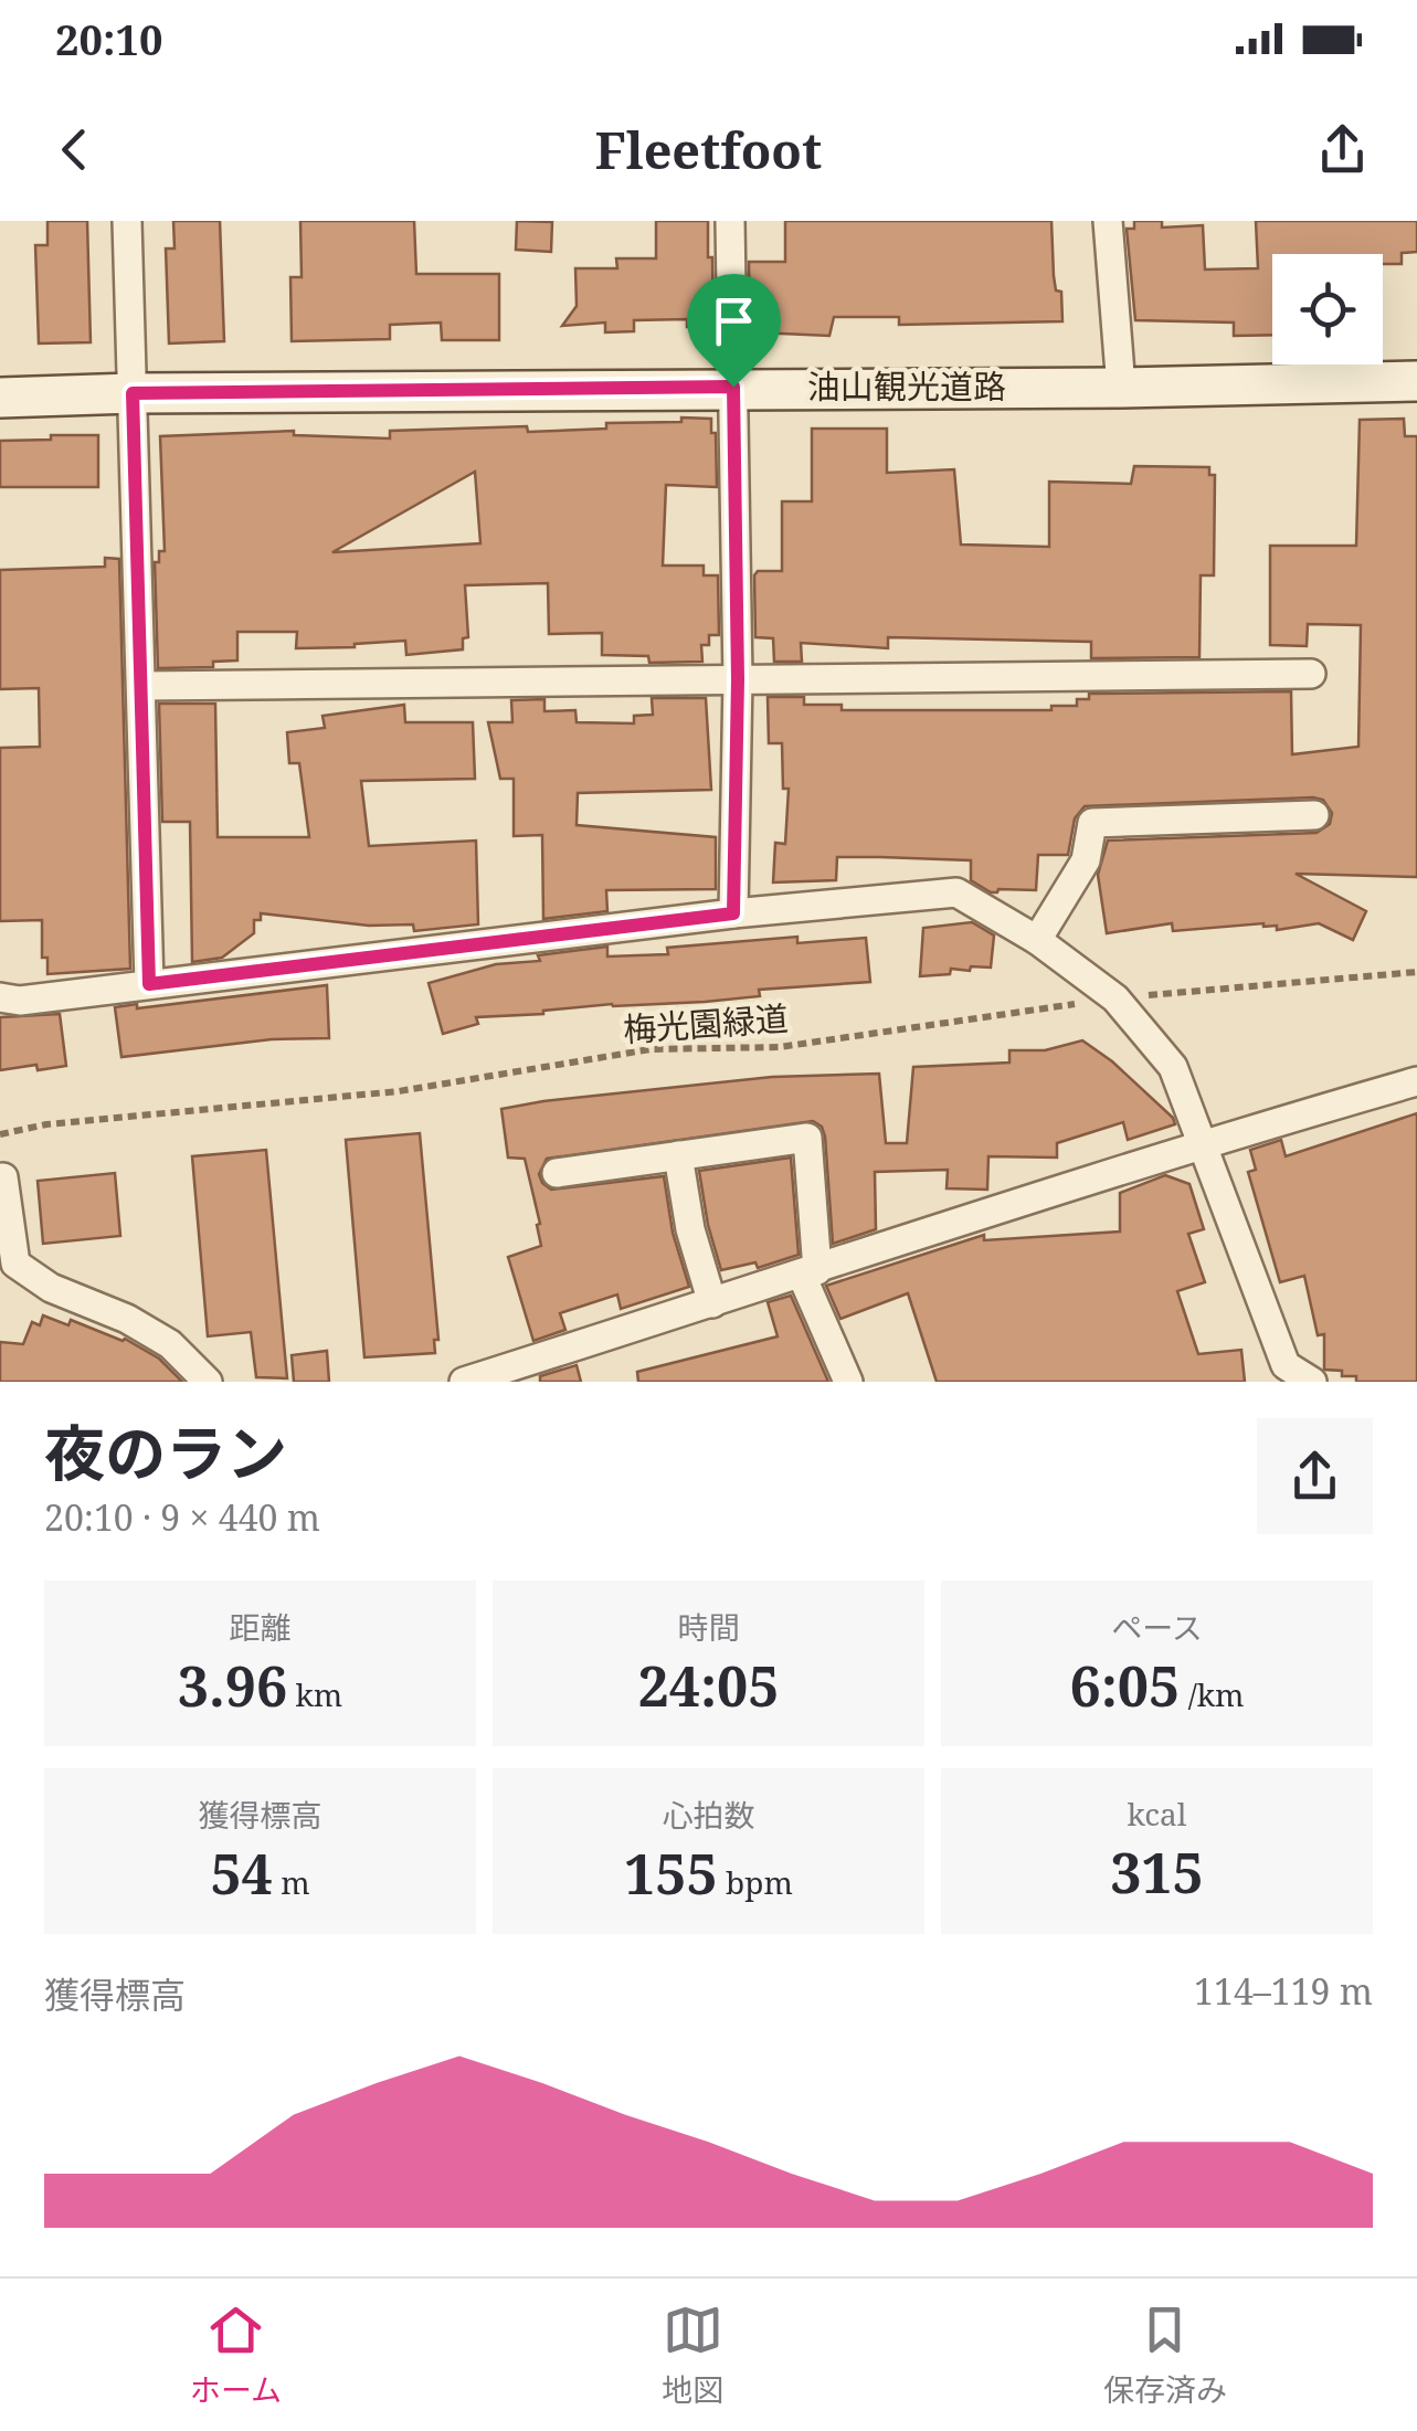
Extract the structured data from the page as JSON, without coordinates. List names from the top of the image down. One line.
{"streets":{"street":["油山観光道路"],"path":["梅光園緑道"]},"page":{"status":"20:10","header":"Fleetfoot","heading":["夜のラン","20:10 · 9 × 440 m"],"stats":[["距離","3.96 km"],["時間","24:05"],["ペース","6:05 /km"],["獲得標高","54 m"],["心拍数","155 bpm"],["kcal","315"]],"chart":["獲得標高","114–119 m"],"tabs":["ホーム","地図","保存済み"]}}
